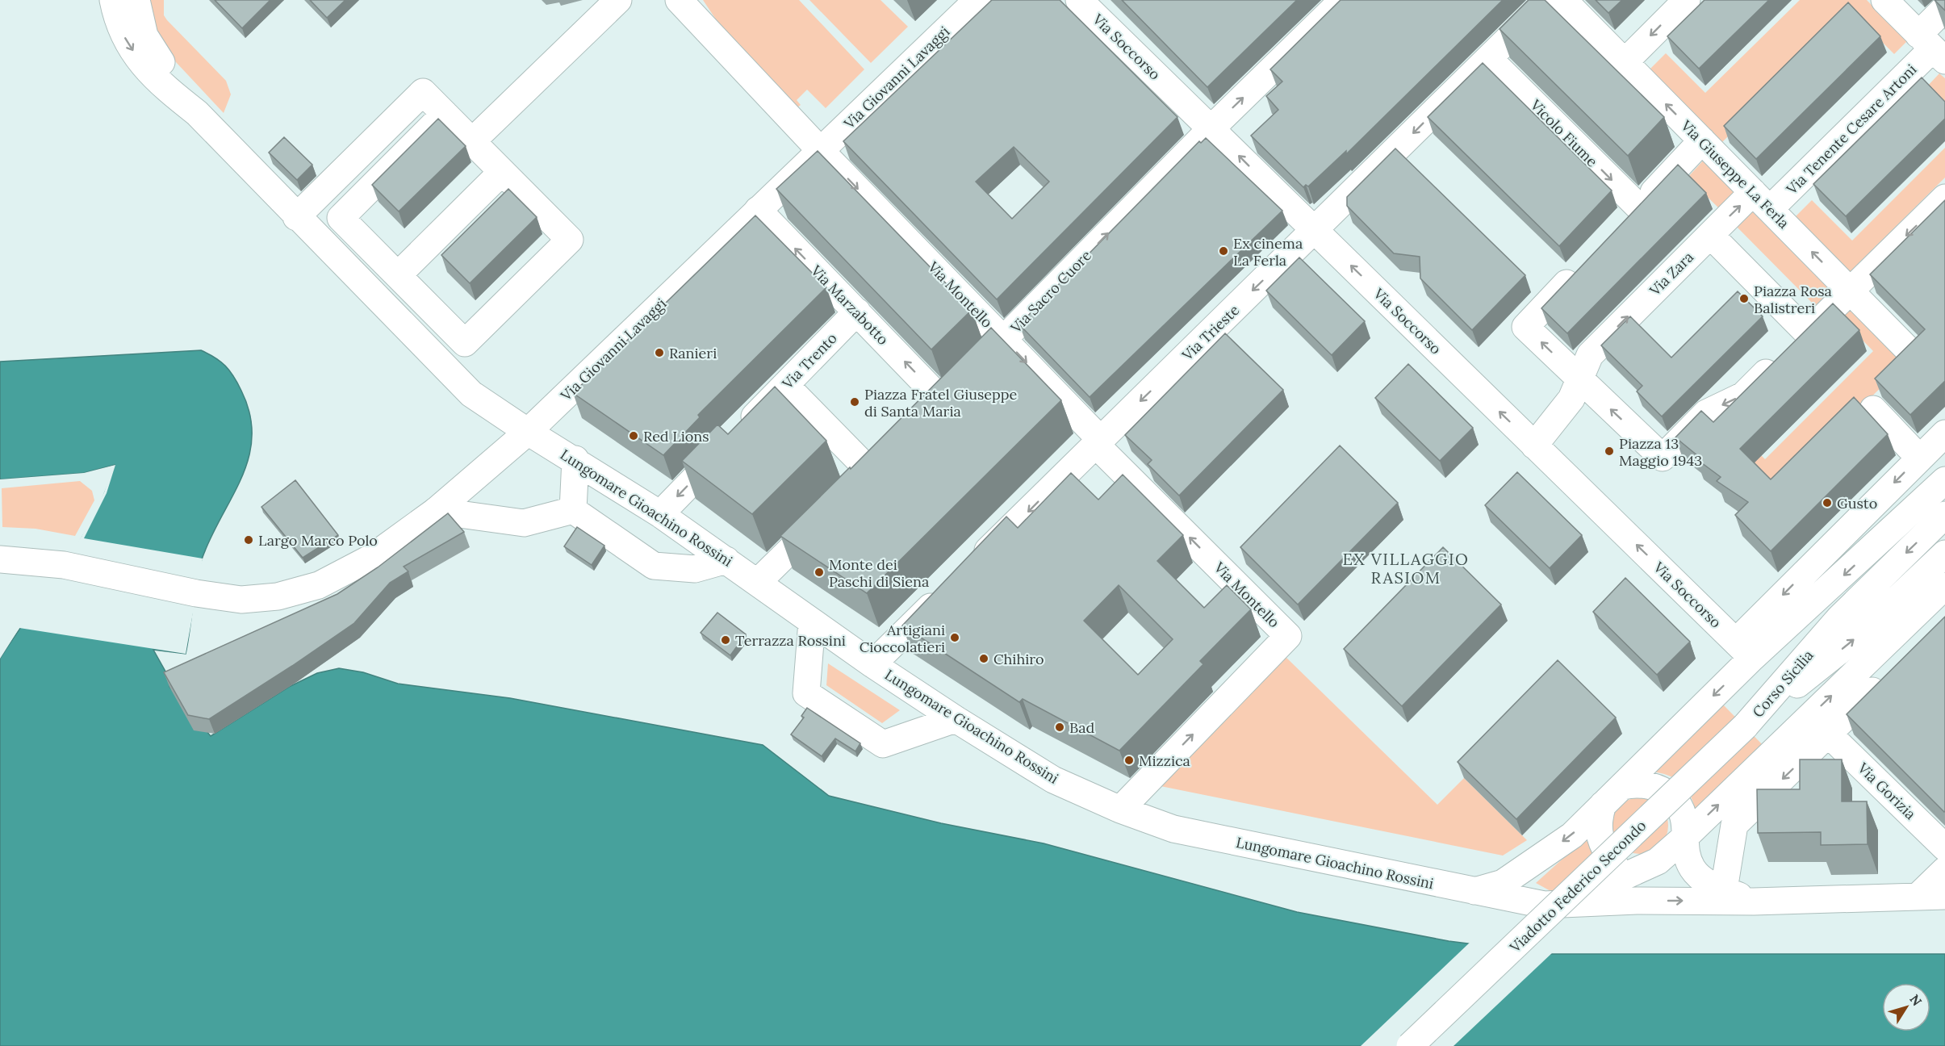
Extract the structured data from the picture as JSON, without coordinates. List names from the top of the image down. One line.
{"streets":{"street":["Via Soccorso","Via Giovanni Lavaggi","Via Tenente Cesare Artoni","Vicolo Fiume","Via Giuseppe La Ferla","Via Zara","Via Sacro Cuore","Via Montello","Via Marzabotto","Via Trieste","Via Trento","Lungomare Gioachino Rossini","Corso Sicilia","Via Gorizia","Viadotto Federico Secondo"]},"crossings":[["Via Soccorso","Via Sacro Cuore"],["Via Soccorso","Via Trieste"],["Via Giovanni Lavaggi","Via Montello"],["Via Giovanni Lavaggi","Via Marzabotto"],["Via Giovanni Lavaggi","Lungomare Gioachino Rossini"],["Via Tenente Cesare Artoni","Via Giuseppe La Ferla"],["Via Tenente Cesare Artoni","Via Zara"],["Vicolo Fiume","Via Trieste"],["Via Giuseppe La Ferla","Via Zara"],["Via Sacro Cuore","Via Montello"],["Via Sacro Cuore","Via Marzabotto"],["Via Montello","Via Trieste"],["Via Montello","Lungomare Gioachino Rossini"],["Via Marzabotto","Via Trento"],["Via Trento","Lungomare Gioachino Rossini"],["Corso Sicilia","Viadotto Federico Secondo"]],"one_way":["Via Soccorso","Vicolo Fiume","Via Sacro Cuore","Via Trieste"],"districts":["EX VILLAGGIO RASIOM"],"places":["Ex cinema La Ferla","Piazza Rosa Balistreri","Ranieri","Piazza Fratel Giuseppe di Santa Maria","Red Lions","Piazza 13 Maggio 1943","Gusto","Largo Marco Polo","Monte dei Paschi di Siena","Artigiani Cioccolatieri","Terrazza Rossini","Chihiro","Bad","Mizzica"],"north":"top right"}
